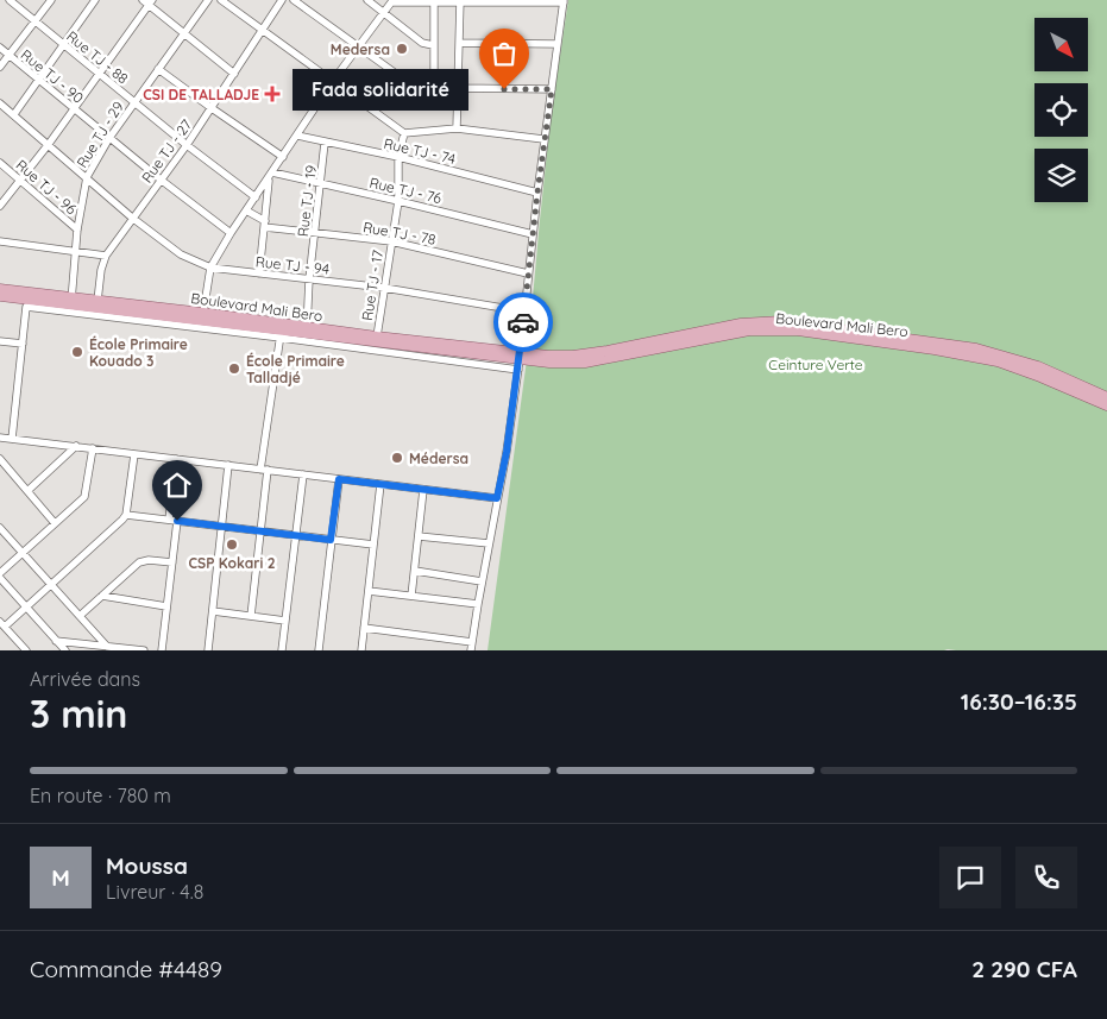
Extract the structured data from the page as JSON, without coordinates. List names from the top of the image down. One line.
{"streets":{"main road":["Boulevard Mali Bero"],"street":["Rue TJ - 88","Rue TJ - 90","Rue TJ - 29","Rue TJ - 27","Rue TJ - 74","Rue TJ - 96","Rue TJ - 76","Rue TJ - 19","Rue TJ - 78","Rue TJ - 94","Rue TJ - 17"]},"crossings":[["Rue TJ - 88","Rue TJ - 29"],["Rue TJ - 88","Rue TJ - 27"],["Rue TJ - 90","Rue TJ - 29"],["Rue TJ - 90","Rue TJ - 27"],["Rue TJ - 29","Rue TJ - 96"],["Rue TJ - 29","Rue TJ - 94"],["Rue TJ - 29","Boulevard Mali Bero"],["Rue TJ - 27","Rue TJ - 94"],["Rue TJ - 27","Boulevard Mali Bero"],["Rue TJ - 74","Rue TJ - 19"],["Rue TJ - 74","Rue TJ - 17"],["Rue TJ - 76","Rue TJ - 19"],["Rue TJ - 76","Rue TJ - 17"],["Rue TJ - 19","Rue TJ - 78"],["Rue TJ - 19","Rue TJ - 94"],["Rue TJ - 19","Boulevard Mali Bero"],["Rue TJ - 78","Rue TJ - 17"],["Rue TJ - 94","Rue TJ - 17"],["Rue TJ - 17","Boulevard Mali Bero"]],"parks":["Ceinture Verte"],"places":{"other":["Medersa","Fada solidarité","École Primaire Kouado 3","École Primaire Talladjé","Médersa","CSP Kokari 2"],"health":["CSI DE TALLADJE"]},"north":"bottom right","page":{"bubble":"Fada solidarité","heading":["3 min","Arrivée dans","16:30–16:35"],"panel":["Moussa","Livreur · 4.8","Commande #4489","2 290 CFA"],"bar":"En route · 780 m","round":"M"}}
